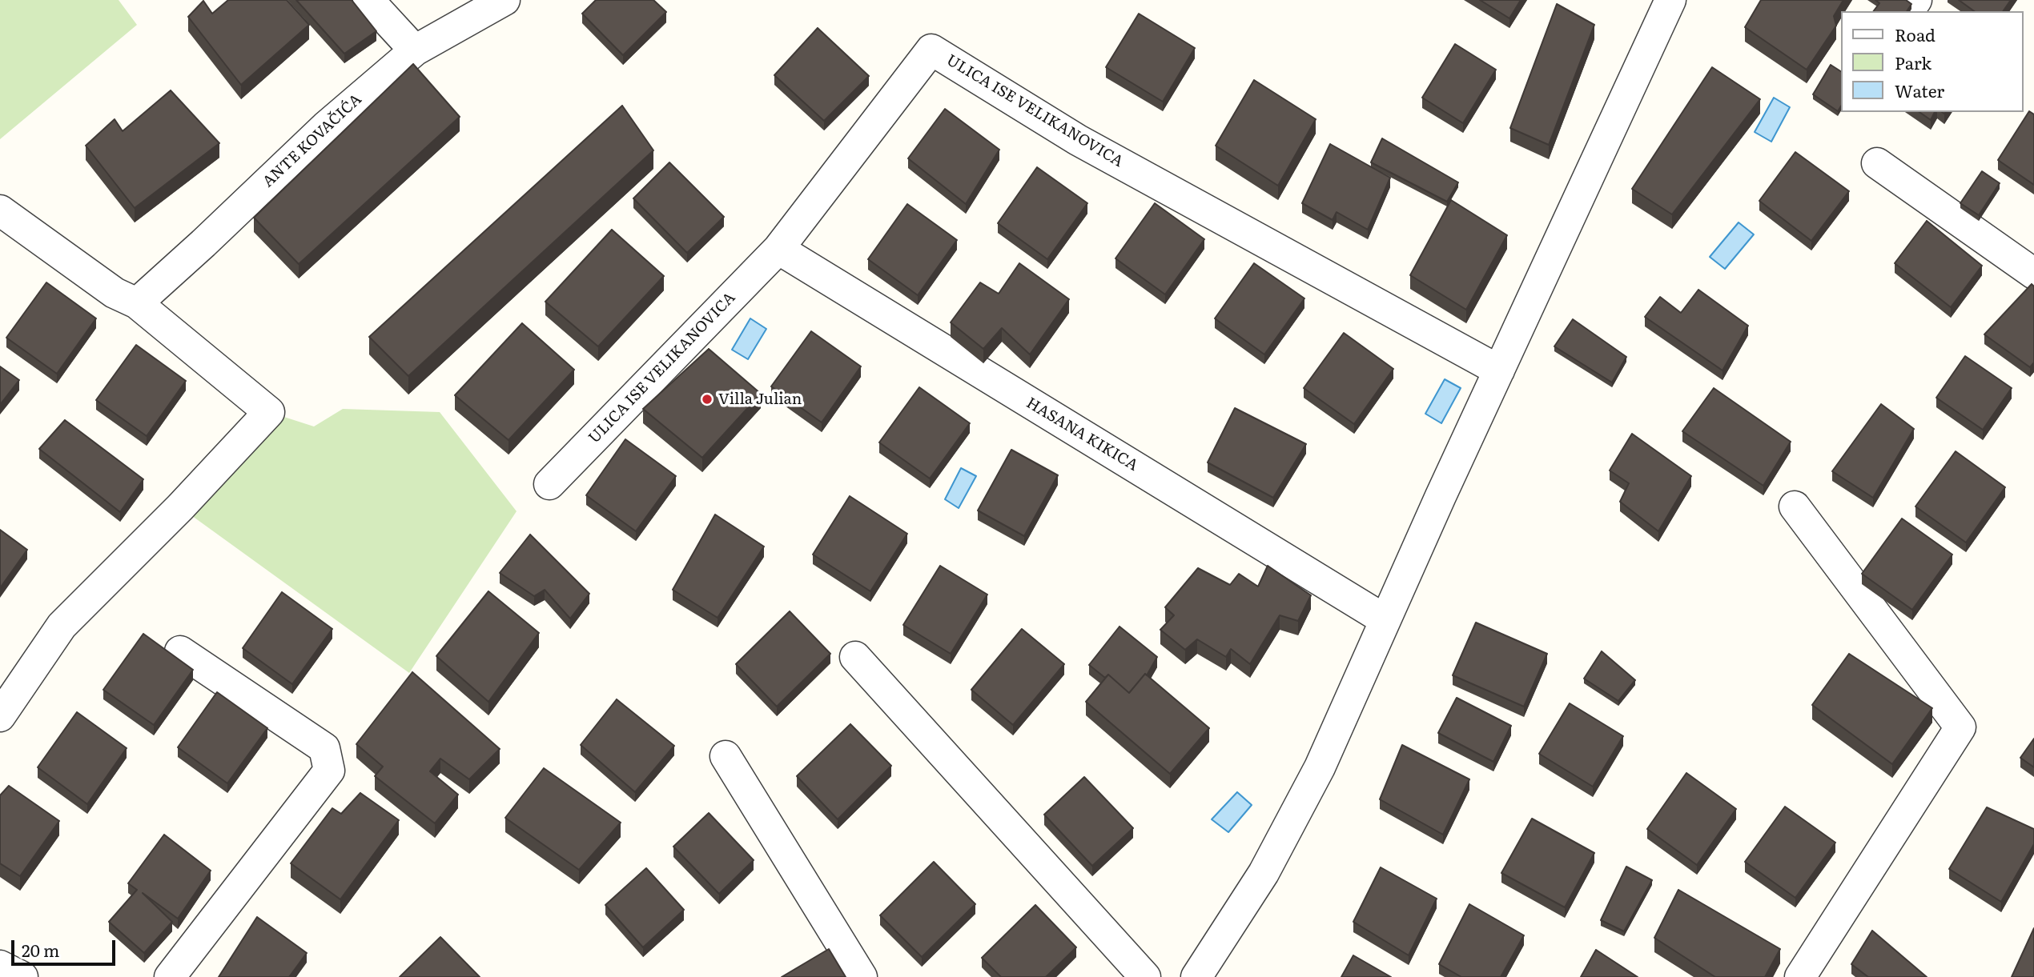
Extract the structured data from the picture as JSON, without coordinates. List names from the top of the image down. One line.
{"streets":{"street":["ULICA ISE VELIKANOVICA","ANTE KOVAČIĆA","HASANA KIKICA"]},"crossings":[["ULICA ISE VELIKANOVICA","HASANA KIKICA"]],"places":["Villa Julian"],"legend":["Road","Park","Water"],"scale_bar":"20 m"}
